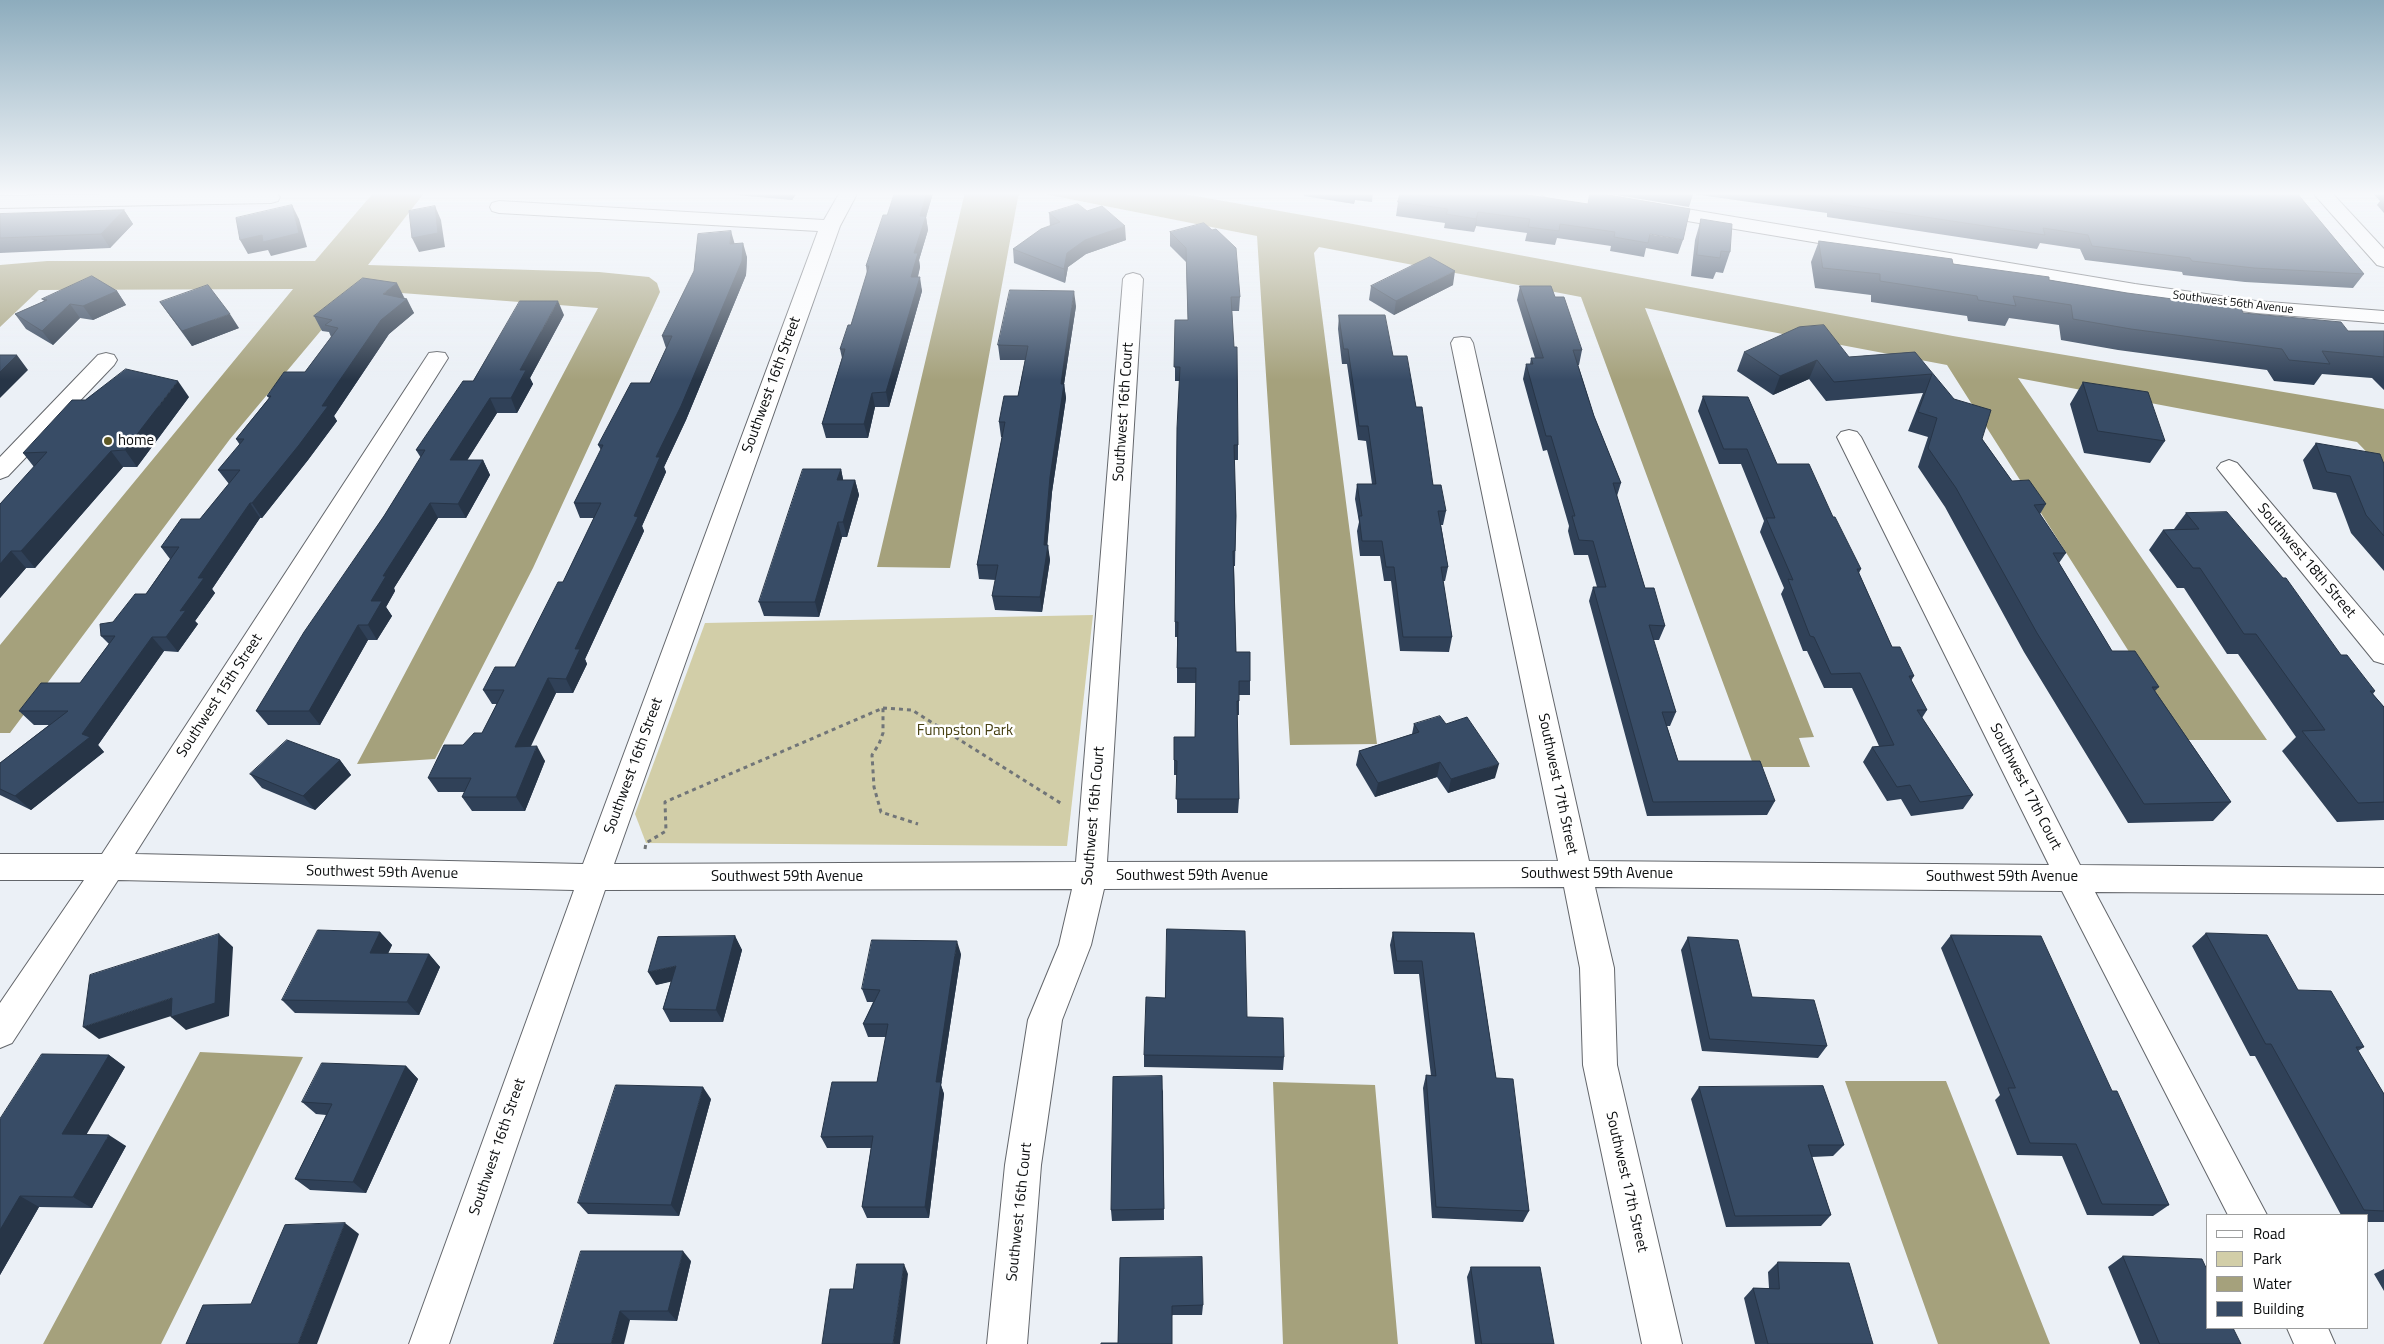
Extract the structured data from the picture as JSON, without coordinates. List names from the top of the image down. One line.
{"streets":{"street":["Southwest 56th Avenue","Southwest 16th Street","Southwest 16th Court","Southwest 18th Street","Southwest 15th Street","Southwest 17th Street","Southwest 17th Court","Southwest 59th Avenue"]},"crossings":[["Southwest 16th Street","Southwest 59th Avenue"],["Southwest 16th Court","Southwest 59th Avenue"],["Southwest 15th Street","Southwest 59th Avenue"],["Southwest 17th Street","Southwest 59th Avenue"],["Southwest 17th Court","Southwest 59th Avenue"]],"parks":["Fumpston Park"],"places":["home"],"legend":["Road","Park","Water","Building"]}
